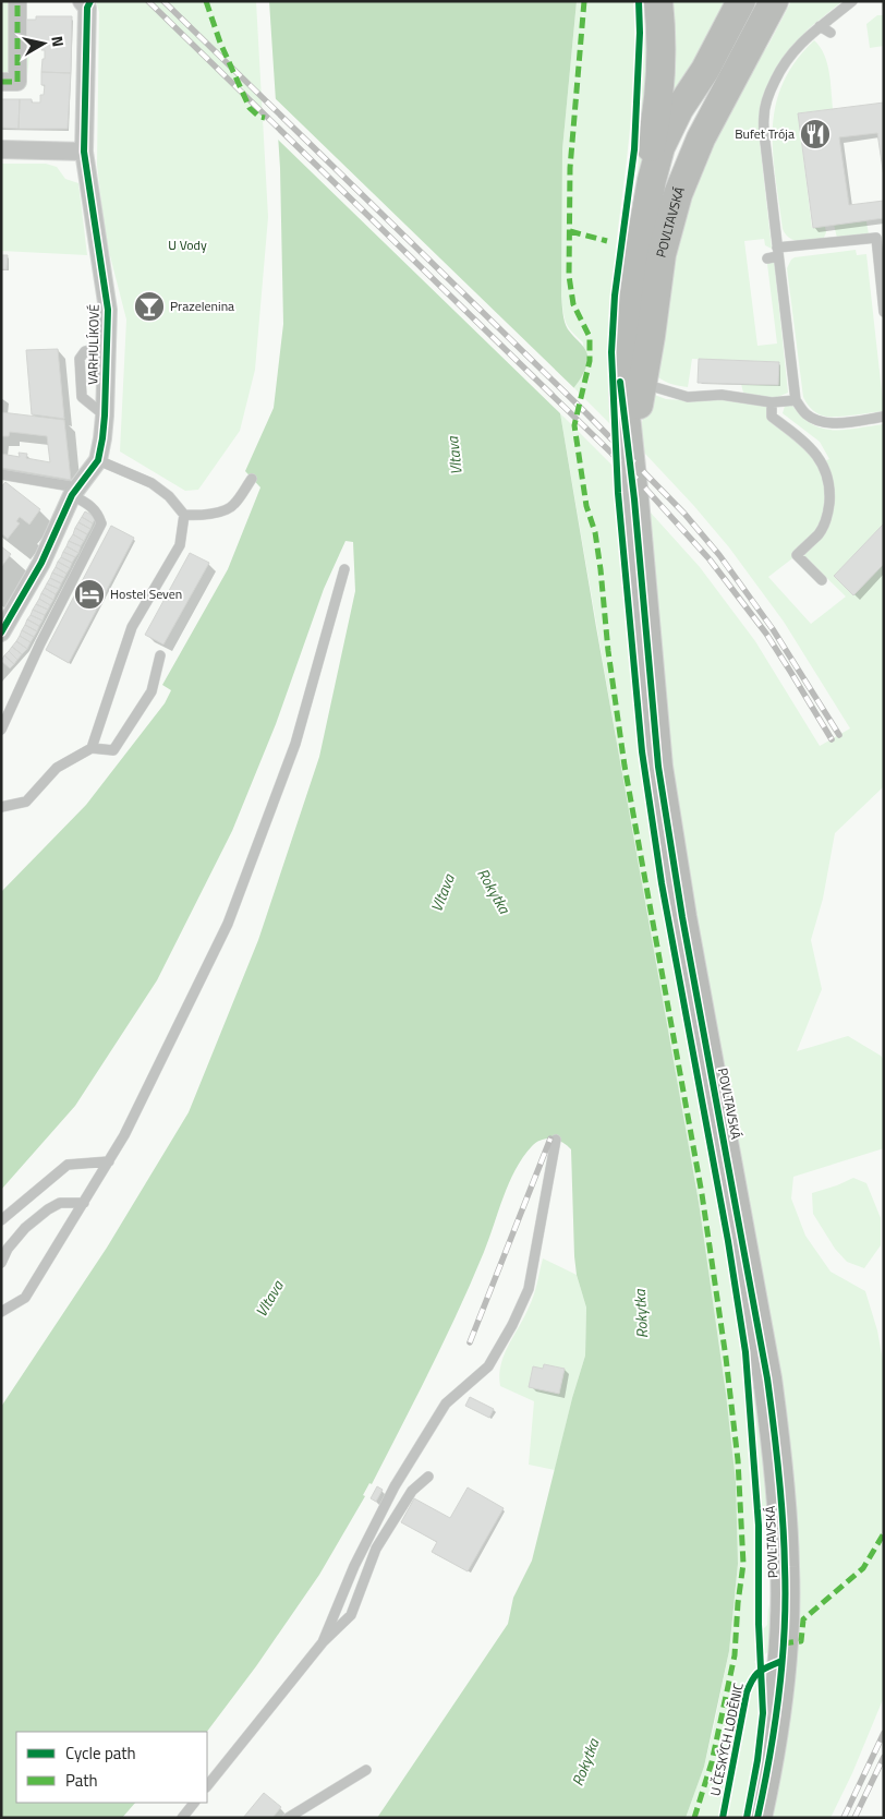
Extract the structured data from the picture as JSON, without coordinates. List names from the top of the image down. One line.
{"streets":{"main road":["POVLTAVSKÁ"],"street":["VARHULÍKOVÉ"],"cycle path":["U ČESKÝCH LODĚNIC"]},"water":["Vltava","Rokytka"],"parks":["U Vody"],"places":{"restaurant":["Bufet Trója"],"bar":["Prazelenina"],"hotel":["Hostel Seven"]},"legend":["Cycle path","Path"],"north":"right"}
